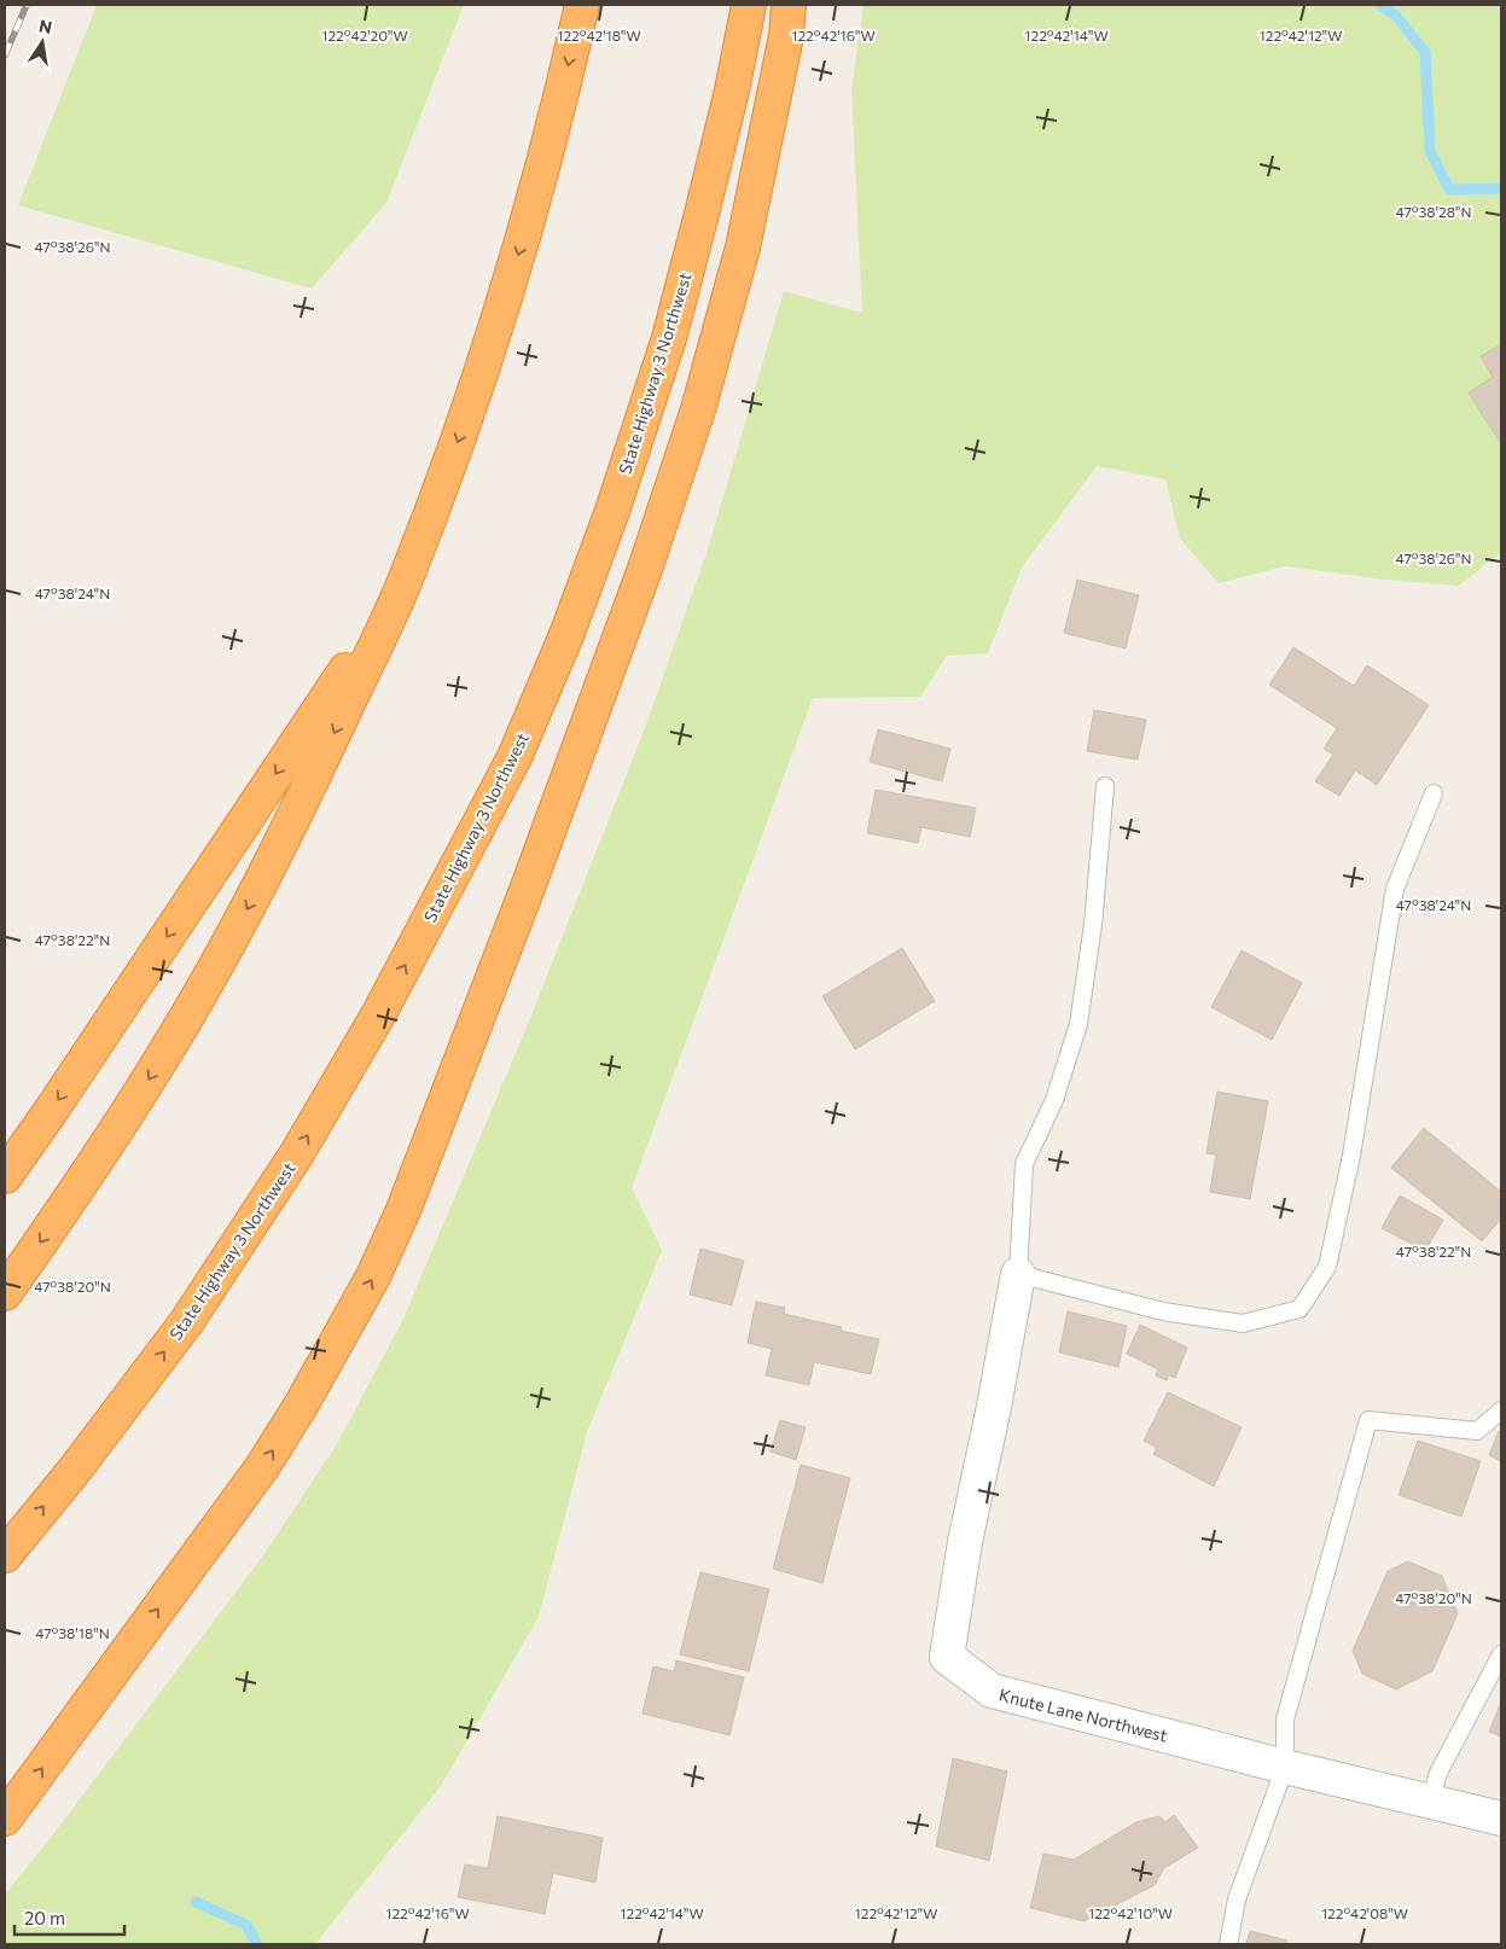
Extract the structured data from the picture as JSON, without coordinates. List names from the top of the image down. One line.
{"streets":{"highway":["State Highway 3 Northwest"],"street":["Knute Lane Northwest"]},"scale_bar":"20 m","north":"top","coordinates":["122°42'20\"W","122°42'18\"W","122°42'16\"W","122°42'14\"W","122°42'12\"W","47°38'28\"N","47°38'26\"N","47°38'24\"N","47°38'22\"N","47°38'20\"N","47°38'18\"N","122°42'10\"W","122°42'08\"W"]}
